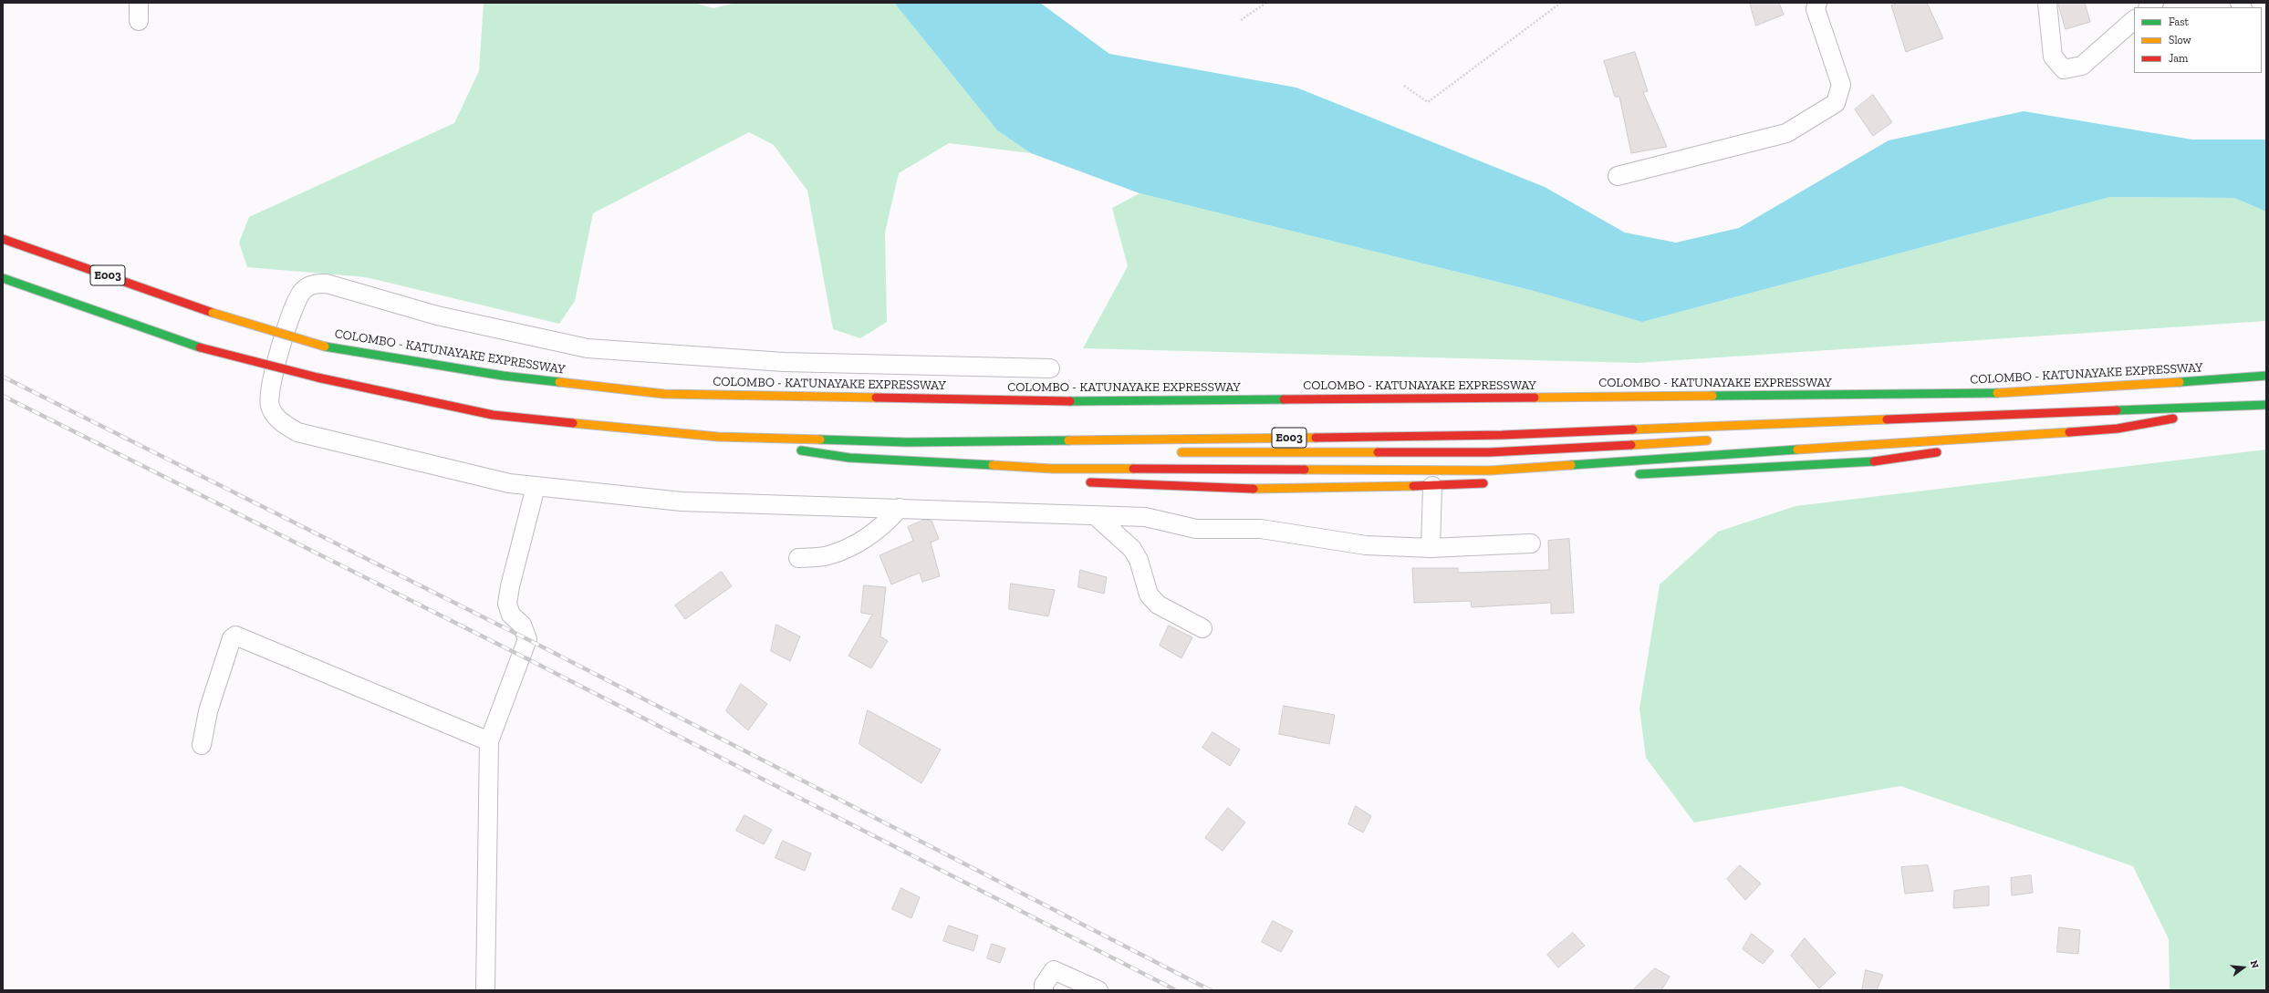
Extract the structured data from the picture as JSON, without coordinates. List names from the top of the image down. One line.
{"streets":{"highway":["E003","COLOMBO - KATUNAYAKE EXPRESSWAY"]},"legend":["Fast","Slow","Jam"],"north":"right"}
